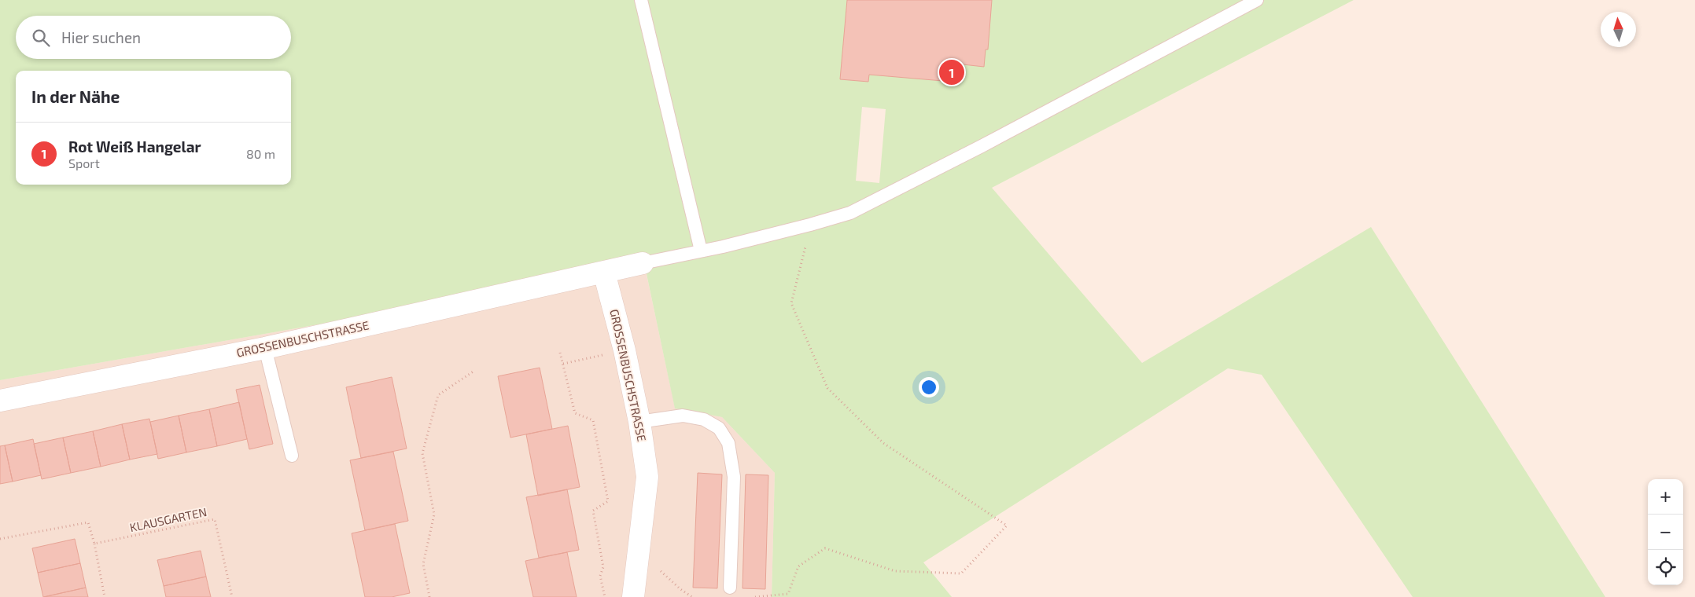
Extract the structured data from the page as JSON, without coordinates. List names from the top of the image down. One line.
{"streets":{"street":["GROSSENBUSCHSTRASSE"],"path":["KLAUSGARTEN"]},"north":"top","page":{"search":"Hier suchen","pins":"1","heading":"In der Nähe","list":[{"mark":"1","name":"Rot Weiß Hangelar","note":"Sport","value":"80 m"}],"map_buttons":["+","−"]}}
